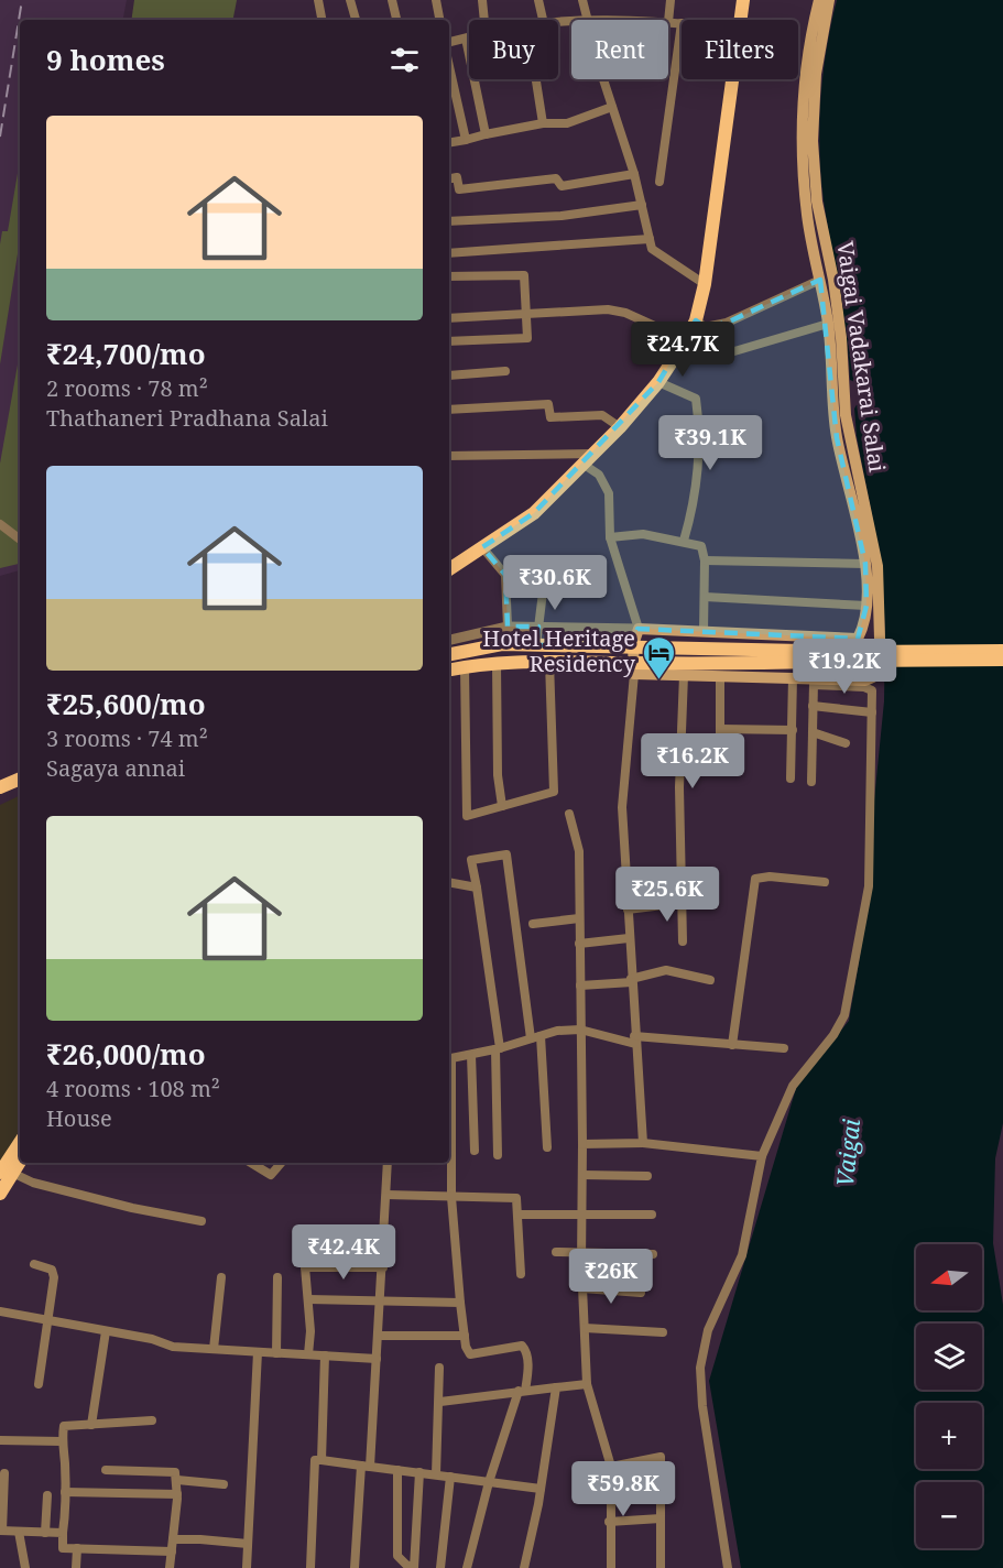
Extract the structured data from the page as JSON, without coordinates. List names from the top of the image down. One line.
{"streets":{"main road":["Vaigai Vadakarai Salai"]},"water":["Vaigai"],"places":{"hotel":["Hotel Heritage Residency"]},"north":"left","page":{"chip":["Buy","Rent","Filters"],"heading":"9 homes","list":[{"name":"₹24,700/mo","note":"2 rooms · 78 m² · Thathaneri Pradhana Salai"},{"name":"₹25,600/mo","note":"3 rooms · 74 m² · Sagaya annai"},{"name":"₹26,000/mo","note":"4 rooms · 108 m² · House"}],"price":["₹24.7K","₹39.1K","₹30.6K","₹19.2K","₹16.2K","₹25.6K","₹42.4K","₹26K","₹59.8K"],"map_buttons":["+","−"]}}
